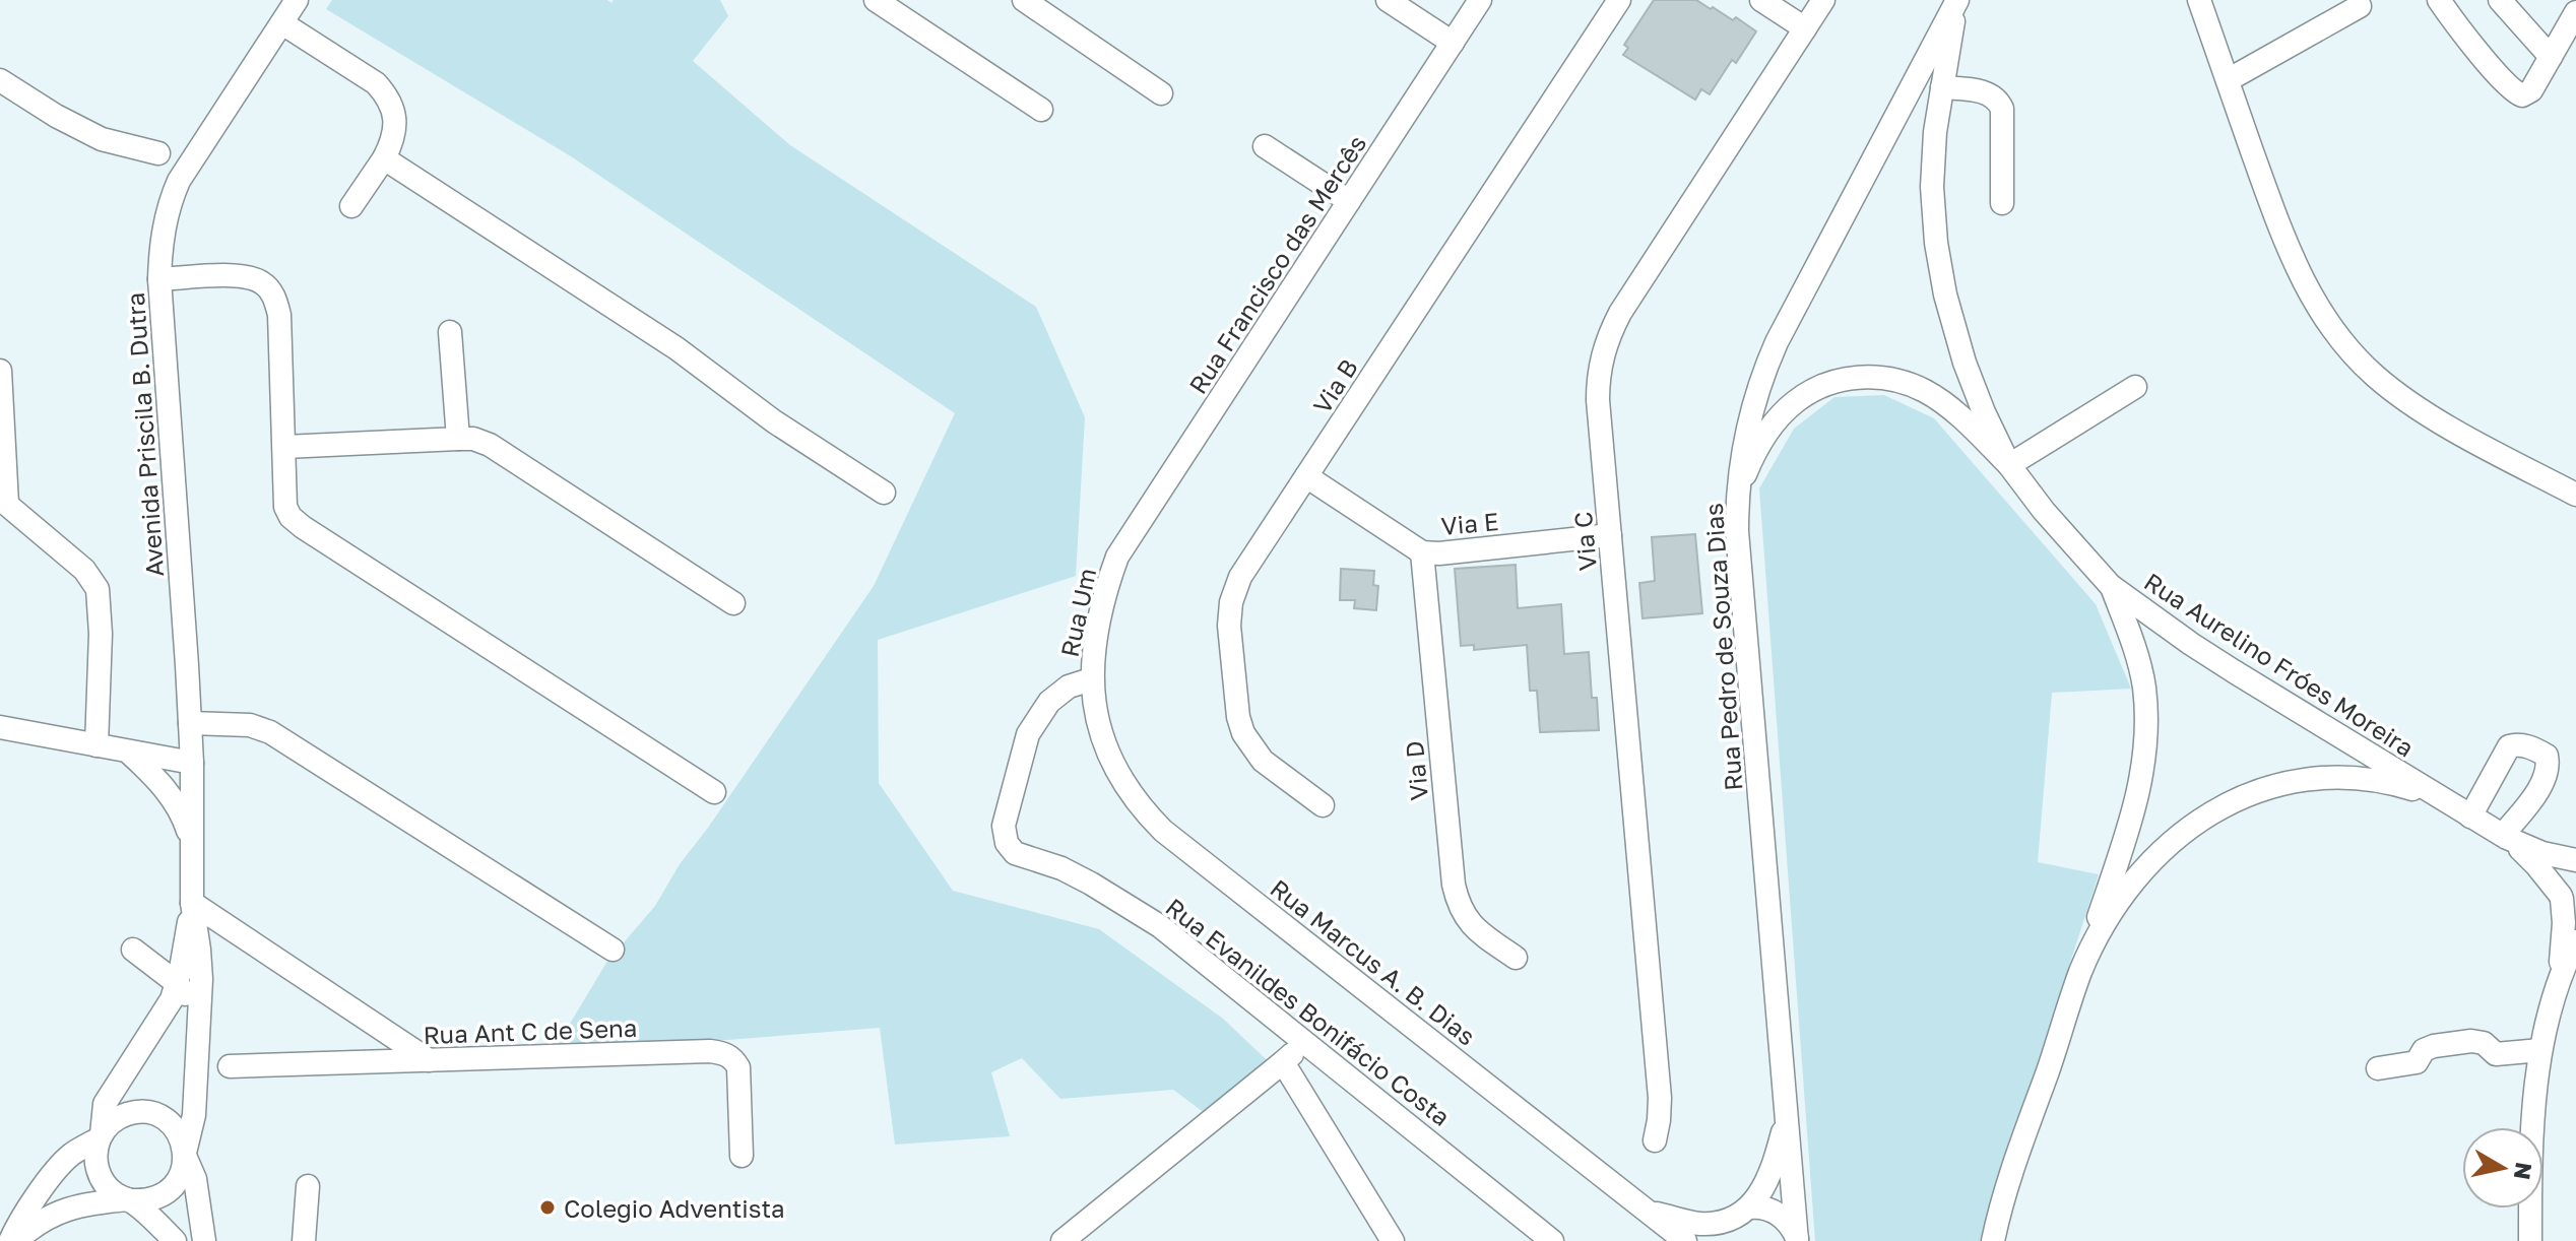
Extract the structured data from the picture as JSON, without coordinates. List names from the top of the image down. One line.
{"streets":{"street":["Rua Francisco das Mercês","Via B","Avenida Priscila B. Dutra","Via E","Via C","Rua Um","Rua Pedro de Souza Dias","Rua Aurelino Fróes Moreira","Via D","Rua Marcus A. B. Dias","Rua Evanildes Bonifácio Costa","Rua Ant C de Sena"]},"crossings":[["Rua Francisco das Mercês","Rua Um"],["Via B","Via E"],["Via E","Via C"],["Via E","Via D"],["Rua Um","Rua Marcus A. B. Dias"],["Rua Um","Rua Evanildes Bonifácio Costa"],["Rua Pedro de Souza Dias","Rua Aurelino Fróes Moreira"],["Rua Marcus A. B. Dias","Rua Evanildes Bonifácio Costa"]],"places":["Colegio Adventista"],"north":"right"}
